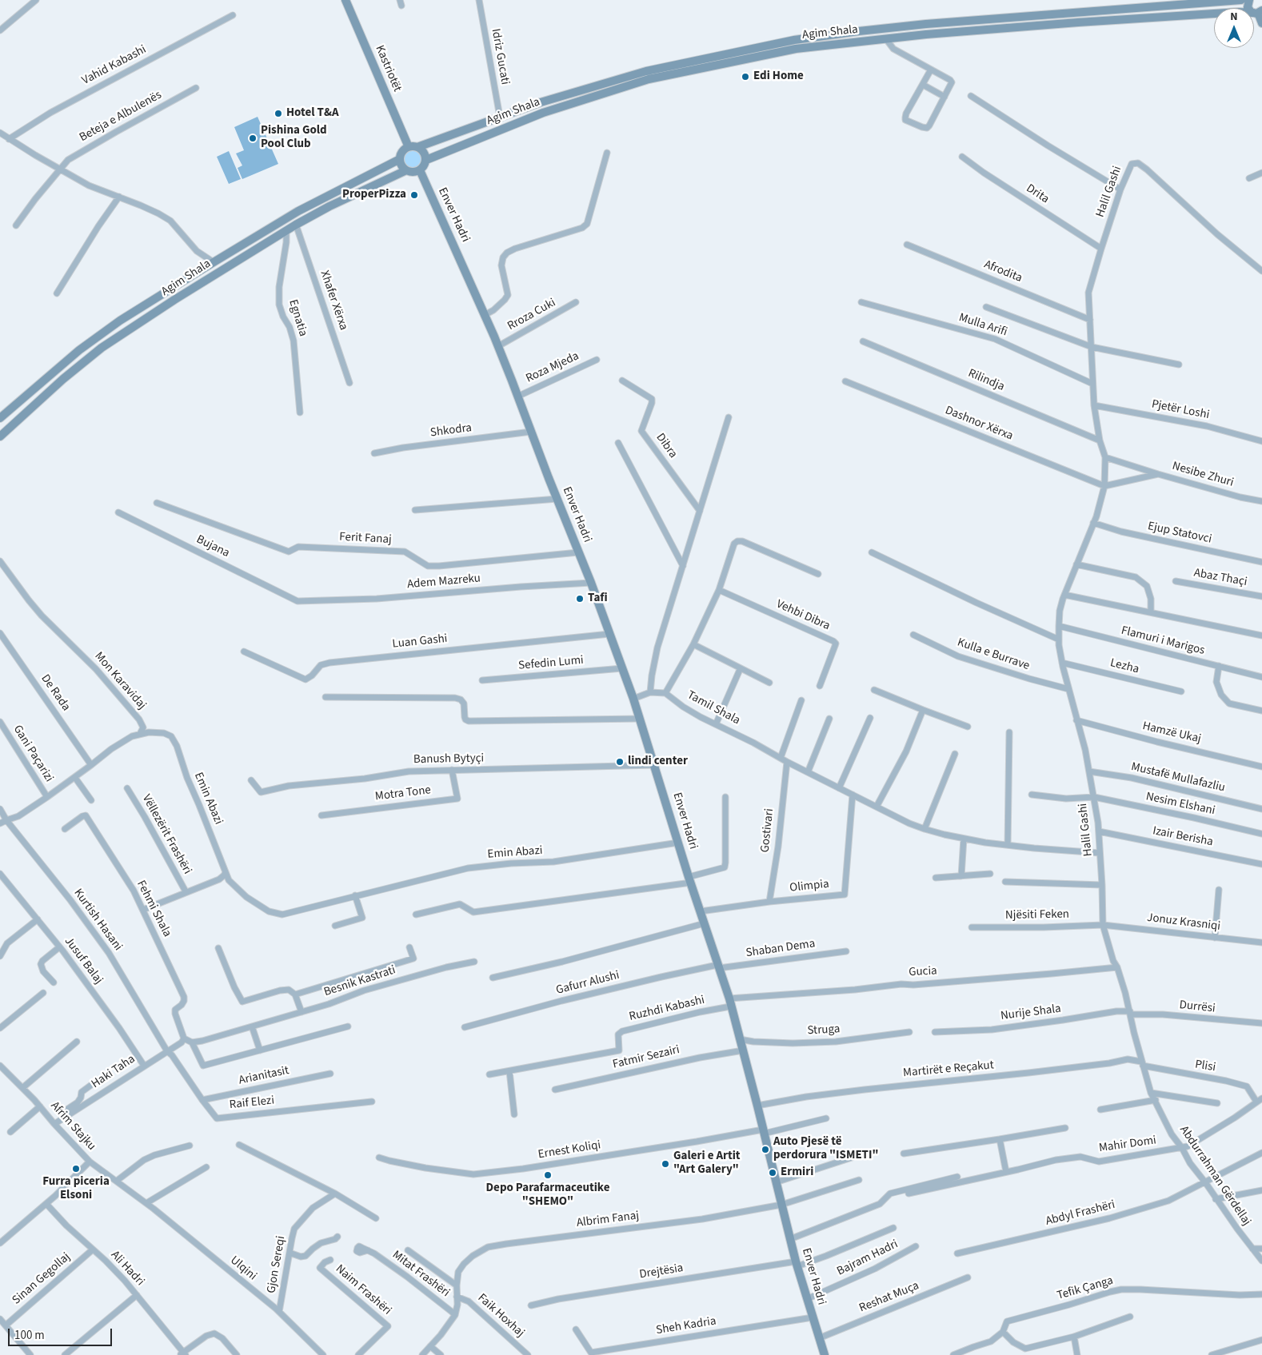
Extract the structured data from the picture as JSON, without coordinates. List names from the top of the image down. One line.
{"streets":{"main road":["Agim Shala","Kastriotët","Enver Hadri"],"street":["Idriz Gucati","Vahid Kabashi","Beteja e Albulenës","Halil Gashi","Drita","Afrodita","Xhafer Xërxa","Rroza Cuki","Egnatia","Mulla Arifi","Roza Mjeda","Rilindja","Pjetër Loshi","Dashnor Xërxa","Shkodra","Dibra","Nesibe Zhuri","Ejup Statovci","Ferit Fanaj","Bujana","Abaz Thaçi","Adem Mazreku","Vehbi Dibra","Flamuri i Marigos","Luan Gashi","Kulla e Burrave","Sefedin Lumi","Lezha","Mon Karavidaj","De Rada","Tamil Shala","Hamzë Ukaj","Gani Paçarizi","Banush Bytyçi","Mustafë Mullafazliu","Motra Tone","Emin Abazi","Nesim Elshani","Gostivari","Vëllezërit Frashëri","Izair Berisha","Olimpia","Fehmi Shala","Njësiti Feken","Kurtish Hasani","Jonuz Krasniqi","Shaban Dema","Jusuf Balaj","Gucia","Besnik Kastrati","Gafurr Alushi","Durrësi","Ruzhdi Kabashi","Nurije Shala","Struga","Fatmir Sezairi","Plisi","Martirët e Reçakut","Haki Taha","Arianitasit","Raif Elezi","Afrim Stajku","Mahir Domi","Ernest Koliqi","Abdurrahman Gërdellaj","Abdyl Frashëri","Albrim Fanaj","Bajram Hadri","Gjon Sereqi","Ali Hadri","Ulqini","Drejtësia","Mitat Frashëri","Sinan Gegollaj","Tefik Çanga","Naim Frashëri","Reshat Muça","Faik Hoxhaj","Sheh Kadria"]},"crossings":[["Agim Shala","Idriz Gucati"],["Agim Shala","Kastriotët"],["Agim Shala","Enver Hadri"],["Agim Shala","Xhafer Xërxa"],["Agim Shala","Egnatia"],["Kastriotët","Enver Hadri"],["Halil Gashi","Drita"],["Halil Gashi","Afrodita"],["Halil Gashi","Mulla Arifi"],["Halil Gashi","Rilindja"],["Halil Gashi","Pjetër Loshi"],["Halil Gashi","Dashnor Xërxa"],["Halil Gashi","Nesibe Zhuri"],["Halil Gashi","Ejup Statovci"],["Halil Gashi","Flamuri i Marigos"],["Halil Gashi","Kulla e Burrave"],["Halil Gashi","Lezha"],["Halil Gashi","Tamil Shala"],["Halil Gashi","Hamzë Ukaj"],["Halil Gashi","Mustafë Mullafazliu"],["Halil Gashi","Nesim Elshani"],["Halil Gashi","Izair Berisha"],["Halil Gashi","Njësiti Feken"],["Halil Gashi","Jonuz Krasniqi"],["Halil Gashi","Gucia"],["Halil Gashi","Durrësi"],["Halil Gashi","Nurije Shala"],["Halil Gashi","Plisi"],["Halil Gashi","Martirët e Reçakut"],["Halil Gashi","Abdurrahman Gërdellaj"],["Enver Hadri","Rroza Cuki"],["Enver Hadri","Roza Mjeda"],["Enver Hadri","Shkodra"],["Enver Hadri","Ferit Fanaj"],["Enver Hadri","Adem Mazreku"],["Enver Hadri","Luan Gashi"],["Enver Hadri","Sefedin Lumi"],["Enver Hadri","Banush Bytyçi"],["Enver Hadri","Emin Abazi"],["Enver Hadri","Olimpia"],["Enver Hadri","Shaban Dema"],["Enver Hadri","Gucia"],["Enver Hadri","Gafurr Alushi"],["Enver Hadri","Ruzhdi Kabashi"],["Enver Hadri","Struga"],["Enver Hadri","Fatmir Sezairi"],["Enver Hadri","Martirët e Reçakut"],["Enver Hadri","Ernest Koliqi"],["Enver Hadri","Albrim Fanaj"],["Enver Hadri","Bajram Hadri"],["Enver Hadri","Drejtësia"],["Enver Hadri","Reshat Muça"],["Enver Hadri","Sheh Kadria"],["Dashnor Xërxa","Nesibe Zhuri"],["Bujana","Adem Mazreku"],["Mon Karavidaj","Emin Abazi"],["Tamil Shala","Gostivari"],["Tamil Shala","Olimpia"],["Banush Bytyçi","Motra Tone"],["Emin Abazi","Vëllezërit Frashëri"],["Gostivari","Olimpia"],["Vëllezërit Frashëri","Fehmi Shala"],["Fehmi Shala","Haki Taha"],["Njësiti Feken","Jonuz Krasniqi"],["Kurtish Hasani","Haki Taha"],["Kurtish Hasani","Raif Elezi"],["Shaban Dema","Gafurr Alushi"],["Jusuf Balaj","Haki Taha"],["Gucia","Ruzhdi Kabashi"],["Durrësi","Nurije Shala"],["Plisi","Martirët e Reçakut"],["Plisi","Mahir Domi"],["Plisi","Abdurrahman Gërdellaj"],["Martirët e Reçakut","Abdurrahman Gërdellaj"],["Haki Taha","Raif Elezi"],["Haki Taha","Afrim Stajku"],["Arianitasit","Raif Elezi"],["Afrim Stajku","Ulqini"],["Mahir Domi","Abdurrahman Gërdellaj"],["Abdurrahman Gërdellaj","Abdyl Frashëri"],["Albrim Fanaj","Mitat Frashëri"],["Albrim Fanaj","Faik Hoxhaj"],["Gjon Sereqi","Ulqini"],["Ali Hadri","Sinan Gegollaj"]],"places":["Edi Home","Hotel T&A","Pishina Gold Pool Club","ProperPizza","Tafi","lindi center","Auto Pjesë të perdorura \"ISMETI\"","Galeri e Artit \"Art Galery\"","Furra piceria Elsoni","Ermiri","Depo Parafarmaceutike \"SHEMO\""],"scale_bar":"100 m","north":"top"}
